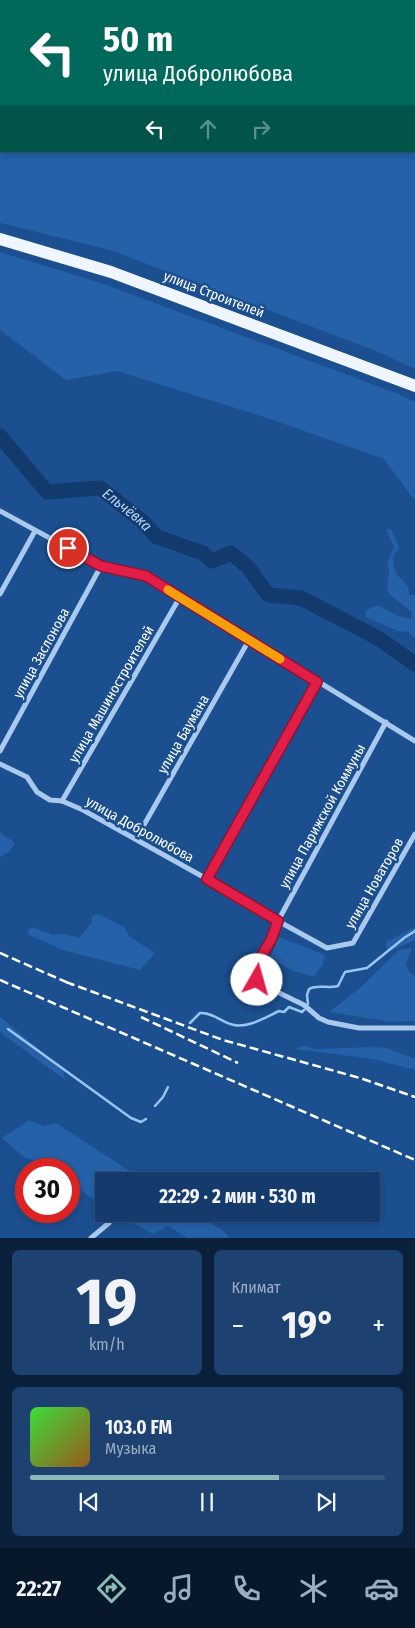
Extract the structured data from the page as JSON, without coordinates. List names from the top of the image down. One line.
{"streets":{"main road":["улица Строителей"],"street":["улица Заслонова","улица Машиностроителей","улица Баумана","улица Парижской Коммуны","улица Добролюбова","улица Новаторов"]},"crossings":[["улица Машиностроителей","улица Добролюбова"],["улица Баумана","улица Добролюбова"],["улица Парижской Коммуны","улица Добролюбова"],["улица Добролюбова","улица Новаторов"]],"water":["Ельчёвка"],"page":{"turn":["50 m","улица Добролюбова"],"limit":"30","trip":"22:29 · 2 мин · 530 m","tile":[["19","km/h"],"Климат"],"heat":["−","19°","+"],"song":["103.0 FM","Музыка"],"tabs":"22:27"}}
